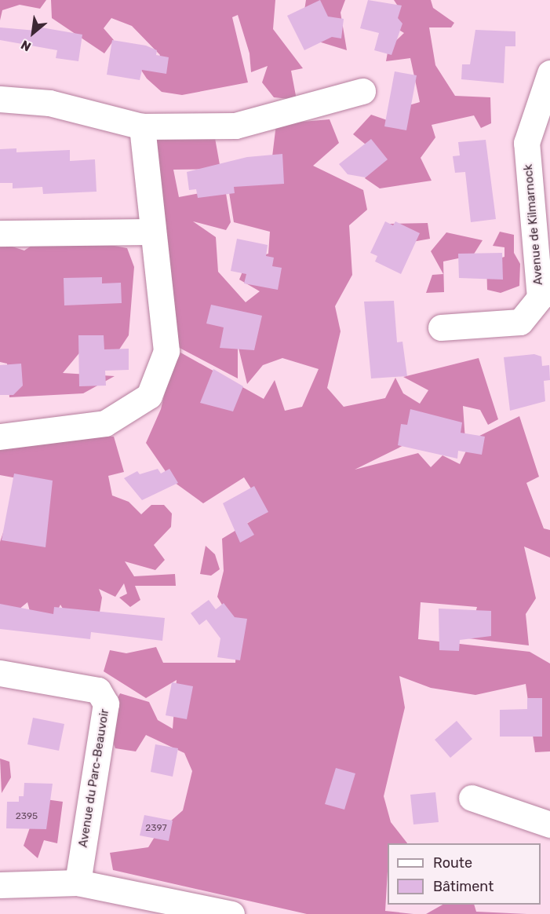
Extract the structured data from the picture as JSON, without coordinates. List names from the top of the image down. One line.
{"streets":{"street":["Avenue de Kilmarnock","Avenue du Parc-Beauvoir"]},"house_numbers":["2395","2397"],"legend":["Route","Bâtiment"],"north":"bottom left"}
